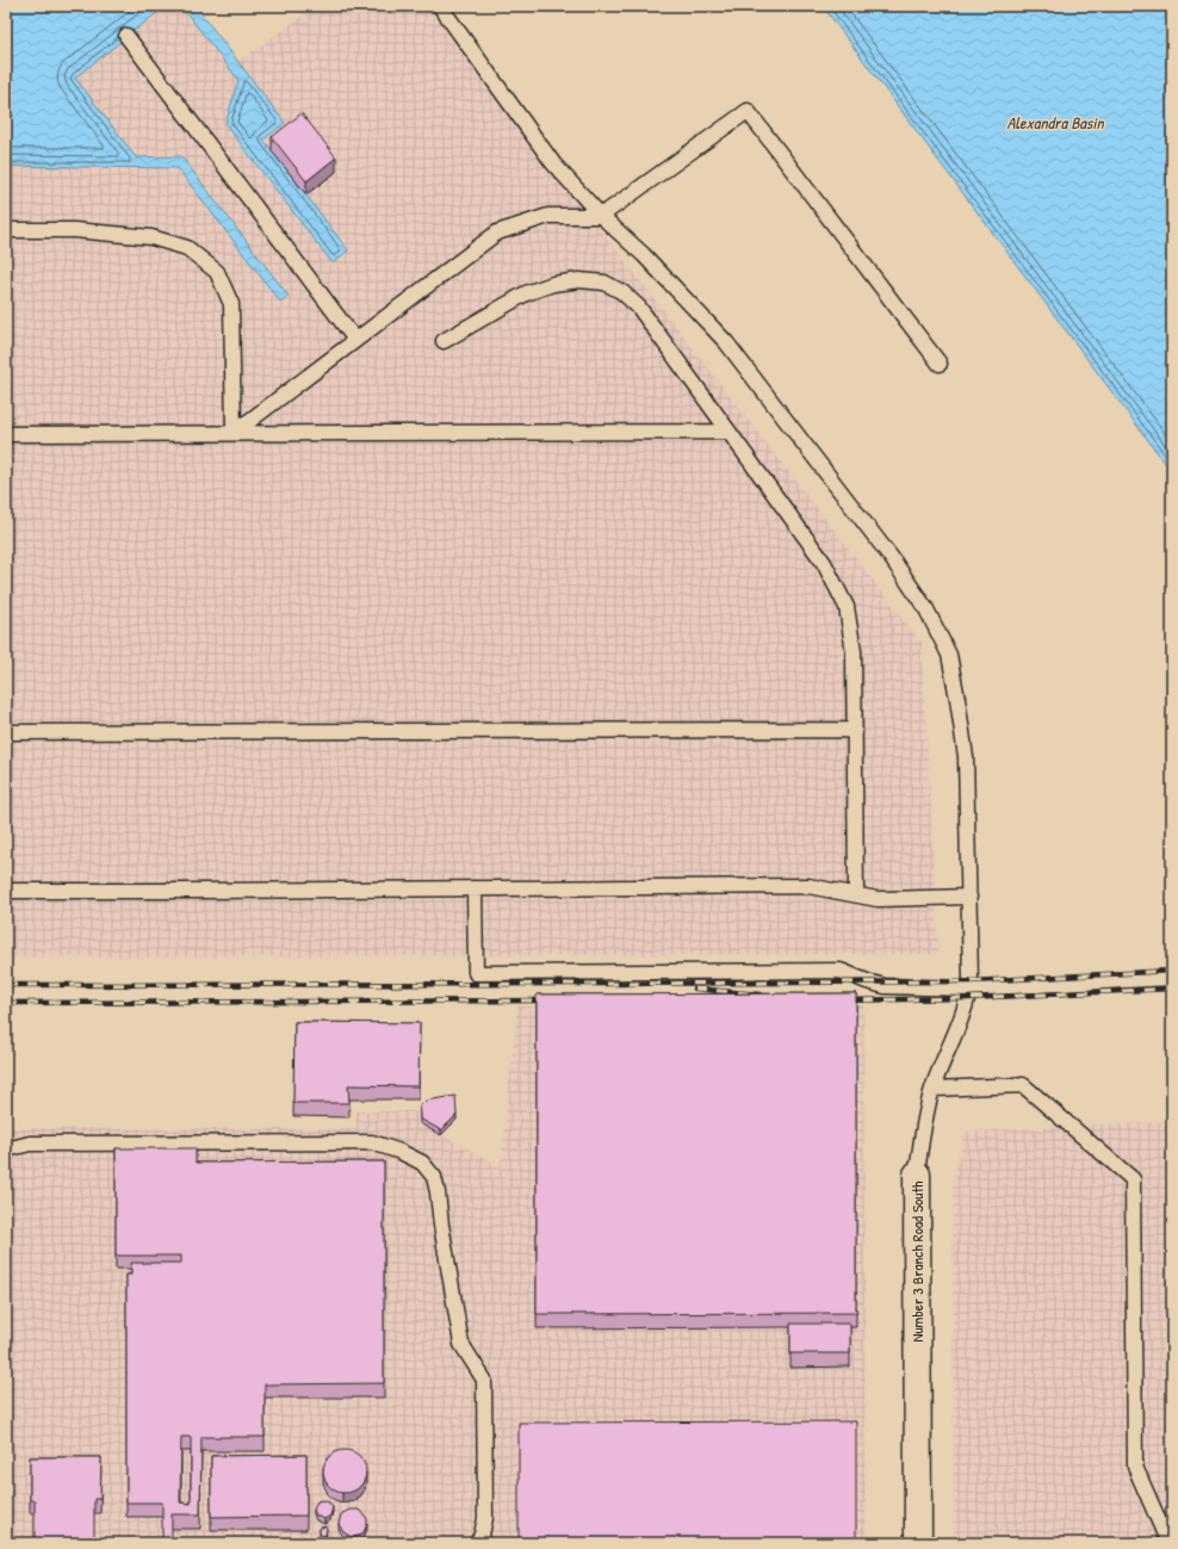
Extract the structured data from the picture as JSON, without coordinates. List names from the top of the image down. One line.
{"streets":{"street":["Number 3 Branch Road South"]},"water":["Alexandra Basin"]}
